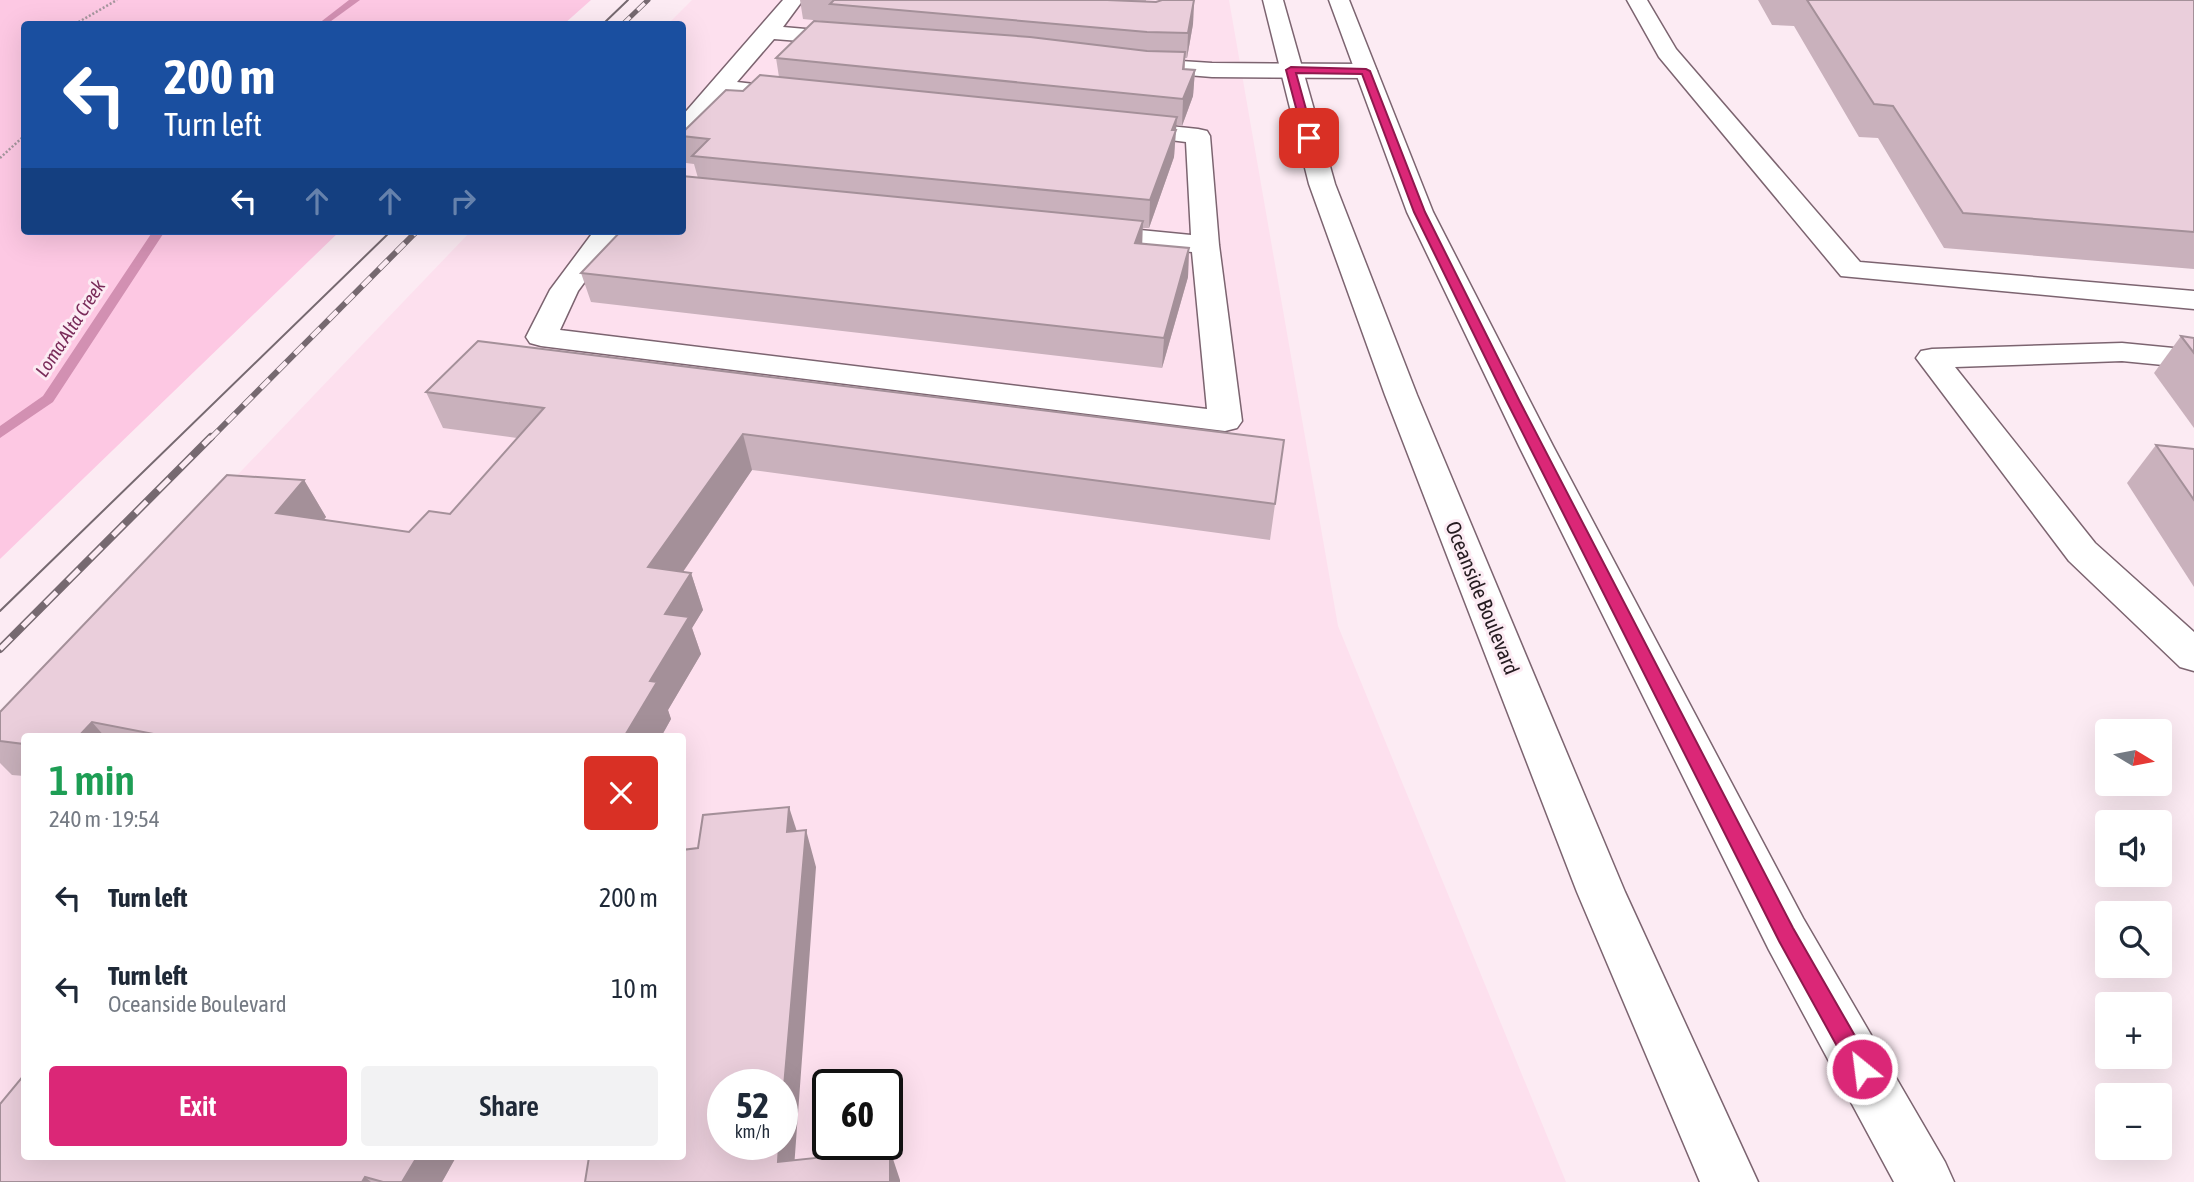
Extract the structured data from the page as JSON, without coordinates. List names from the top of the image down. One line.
{"streets":{"main road":["Oceanside Boulevard"]},"water":["Loma Alta Creek"],"north":"right","page":{"turn":["200 m","Turn left"],"map_buttons":["+","−"],"heading":["1 min","240 m · 19:54"],"list":[{"name":"Turn left","value":"200 m"},{"name":"Turn left","note":"Oceanside Boulevard","value":"10 m"}],"buttons":["Exit","Share"],"speed":"52 km/h","limit":"60"}}
